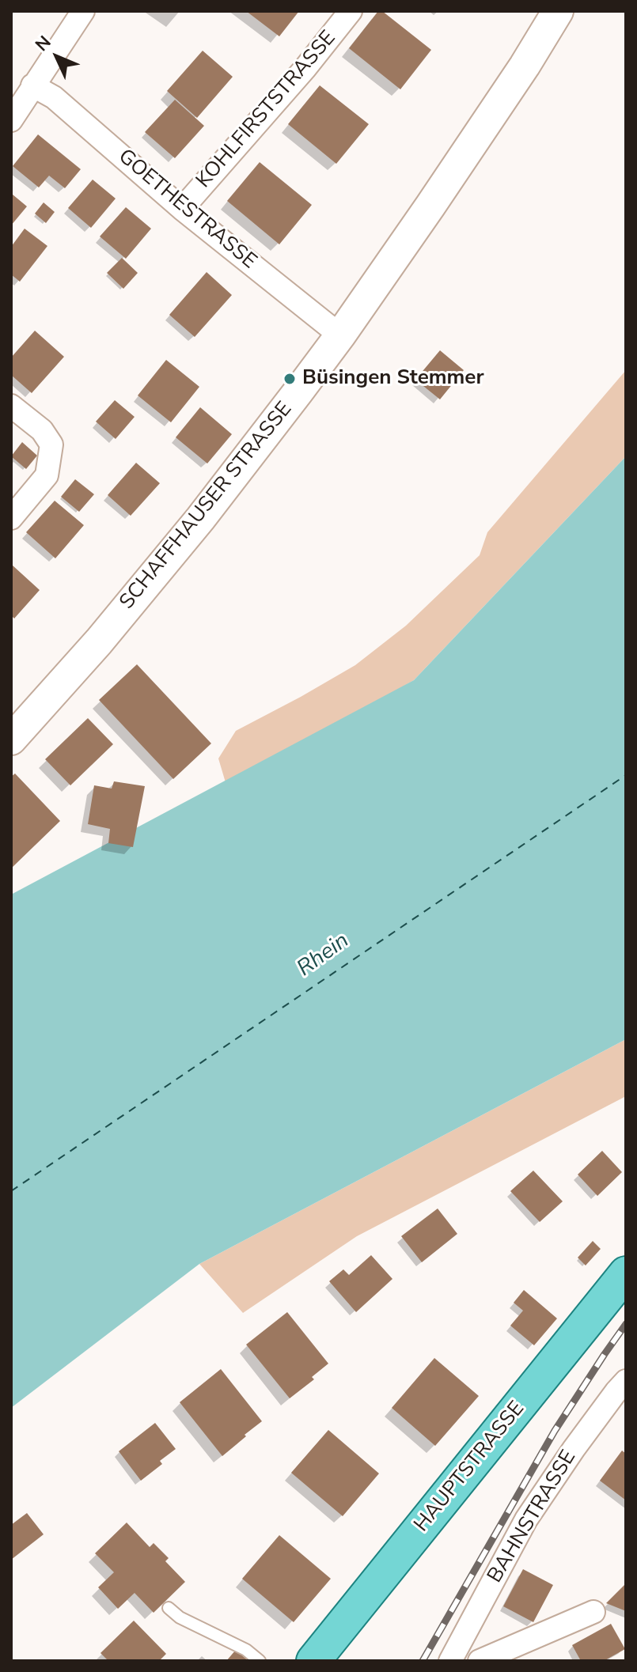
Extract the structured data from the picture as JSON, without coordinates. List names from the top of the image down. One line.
{"streets":{"main road":["SCHAFFHAUSER STRASSE","HAUPTSTRASSE"],"street":["KOHLFIRSTSTRASSE","GOETHESTRASSE","BAHNSTRASSE"]},"crossings":[["KOHLFIRSTSTRASSE","GOETHESTRASSE"],["GOETHESTRASSE","SCHAFFHAUSER STRASSE"]],"water":["Rhein"],"places":["Büsingen Stemmer"],"north":"top left"}
